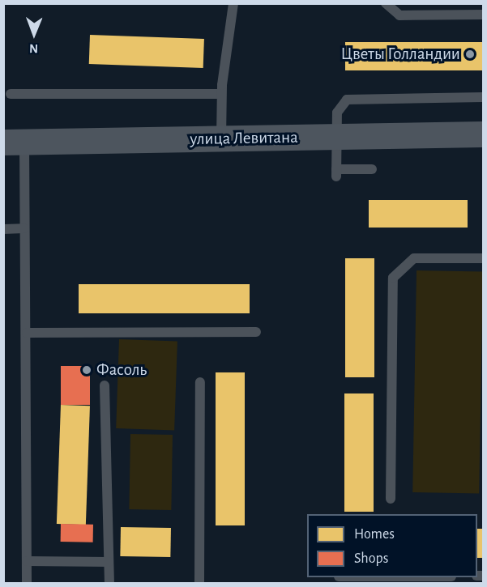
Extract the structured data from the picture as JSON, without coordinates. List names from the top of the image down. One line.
{"streets":{"street":["улица Левитана"]},"places":["Цветы Голландии","Фасоль"],"legend":["Homes","Shops"],"north":"bottom"}
